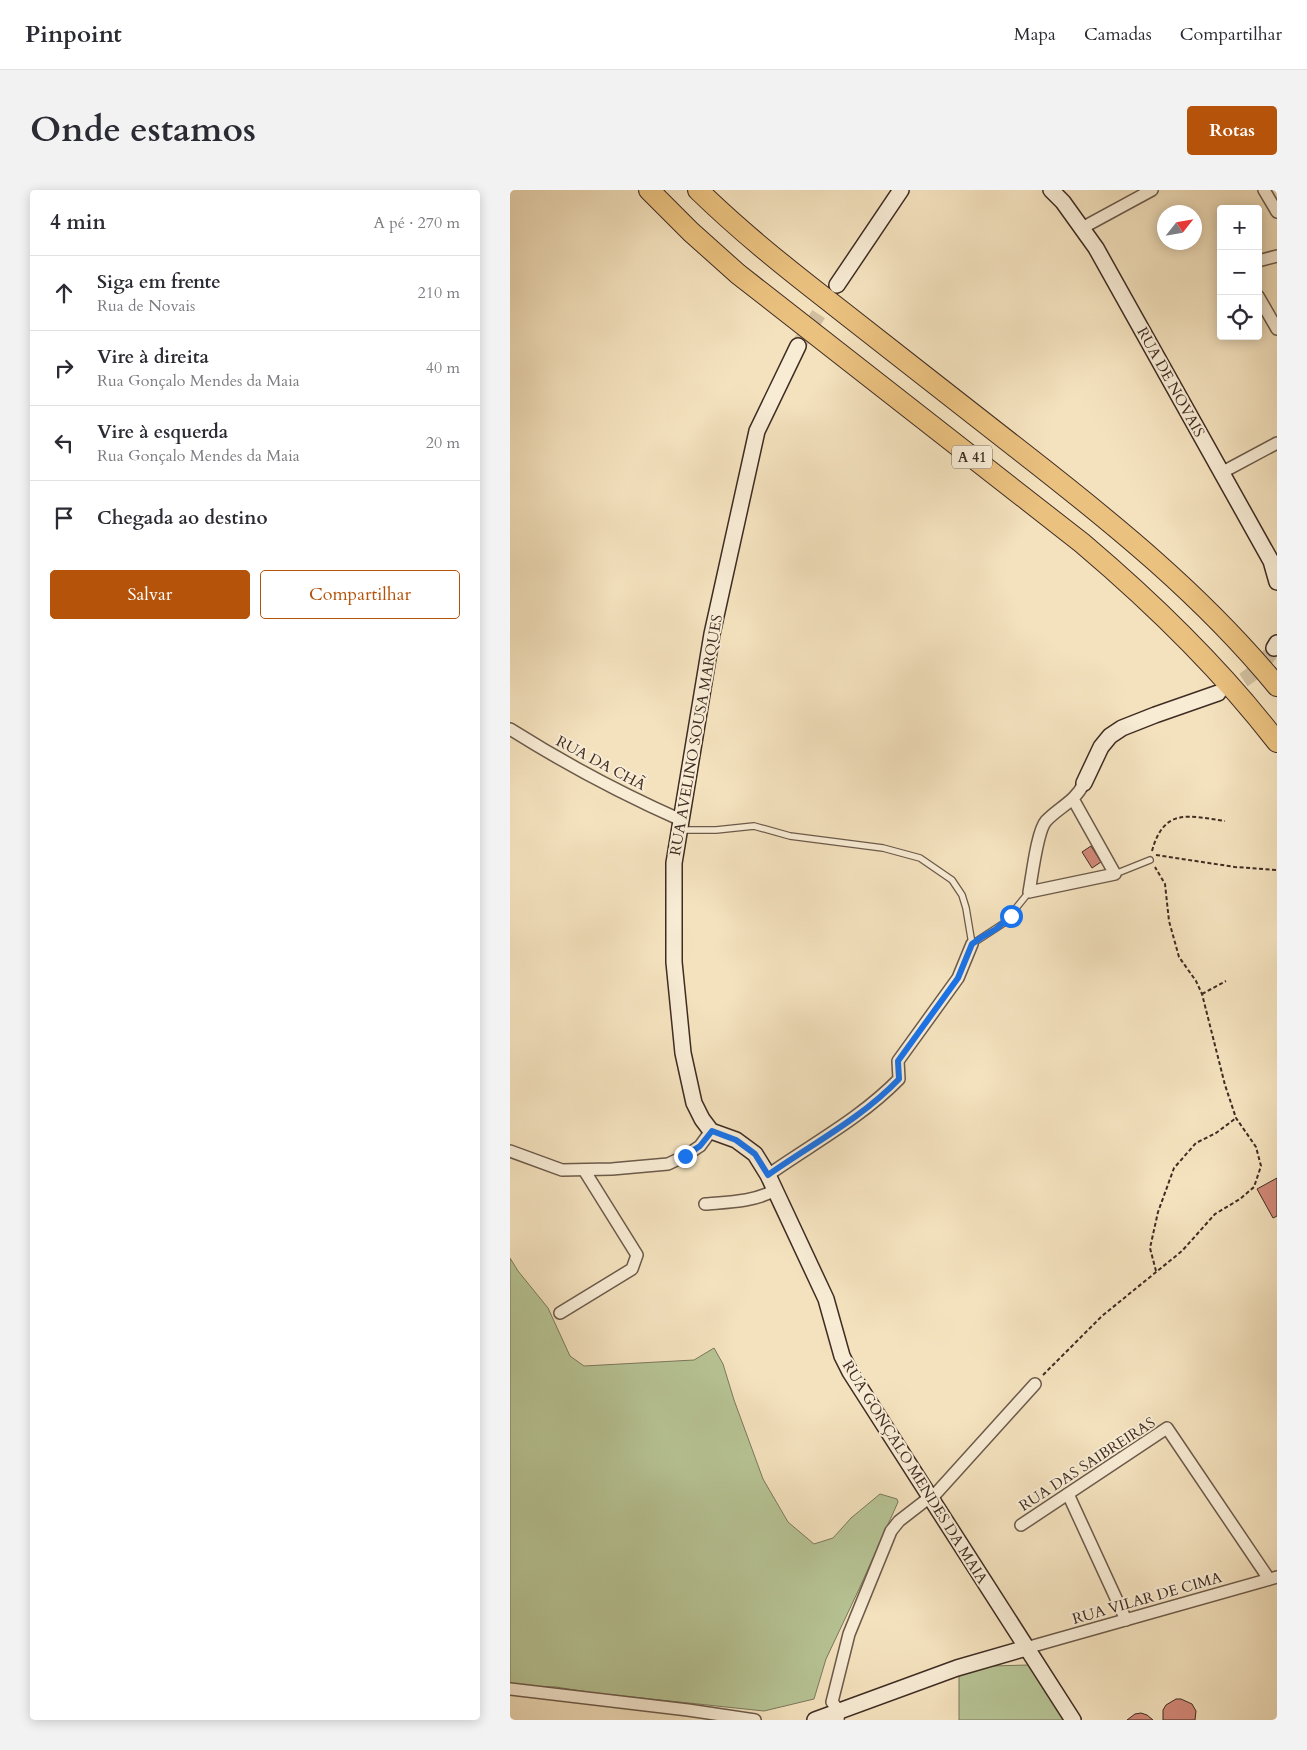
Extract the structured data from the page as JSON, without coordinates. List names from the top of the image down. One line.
{"streets":{"highway":["A 41"],"street":["RUA DE NOVAIS","RUA AVELINO SOUSA MARQUES","RUA DA CHÃ","RUA DAS SAIBREIRAS","RUA GONÇALO MENDES DA MAIA","RUA VILAR DE CIMA"]},"crossings":[["RUA AVELINO SOUSA MARQUES","RUA DA CHÃ"],["RUA AVELINO SOUSA MARQUES","RUA GONÇALO MENDES DA MAIA"],["RUA DAS SAIBREIRAS","RUA VILAR DE CIMA"],["RUA GONÇALO MENDES DA MAIA","RUA VILAR DE CIMA"]],"north":"top right","page":{"header":"Pinpoint","nav":["Mapa","Camadas","Compartilhar"],"title":"Onde estamos","buttons":["Rotas",["Salvar","Compartilhar"]],"heading":["4 min","A pé · 270 m"],"map_buttons":["+","−"],"list":[["Siga em frente","Rua de Novais","210 m"],["Vire à direita","Rua Gonçalo Mendes da Maia","40 m"],["Vire à esquerda","Rua Gonçalo Mendes da Maia","20 m"],"Chegada ao destino"]}}
